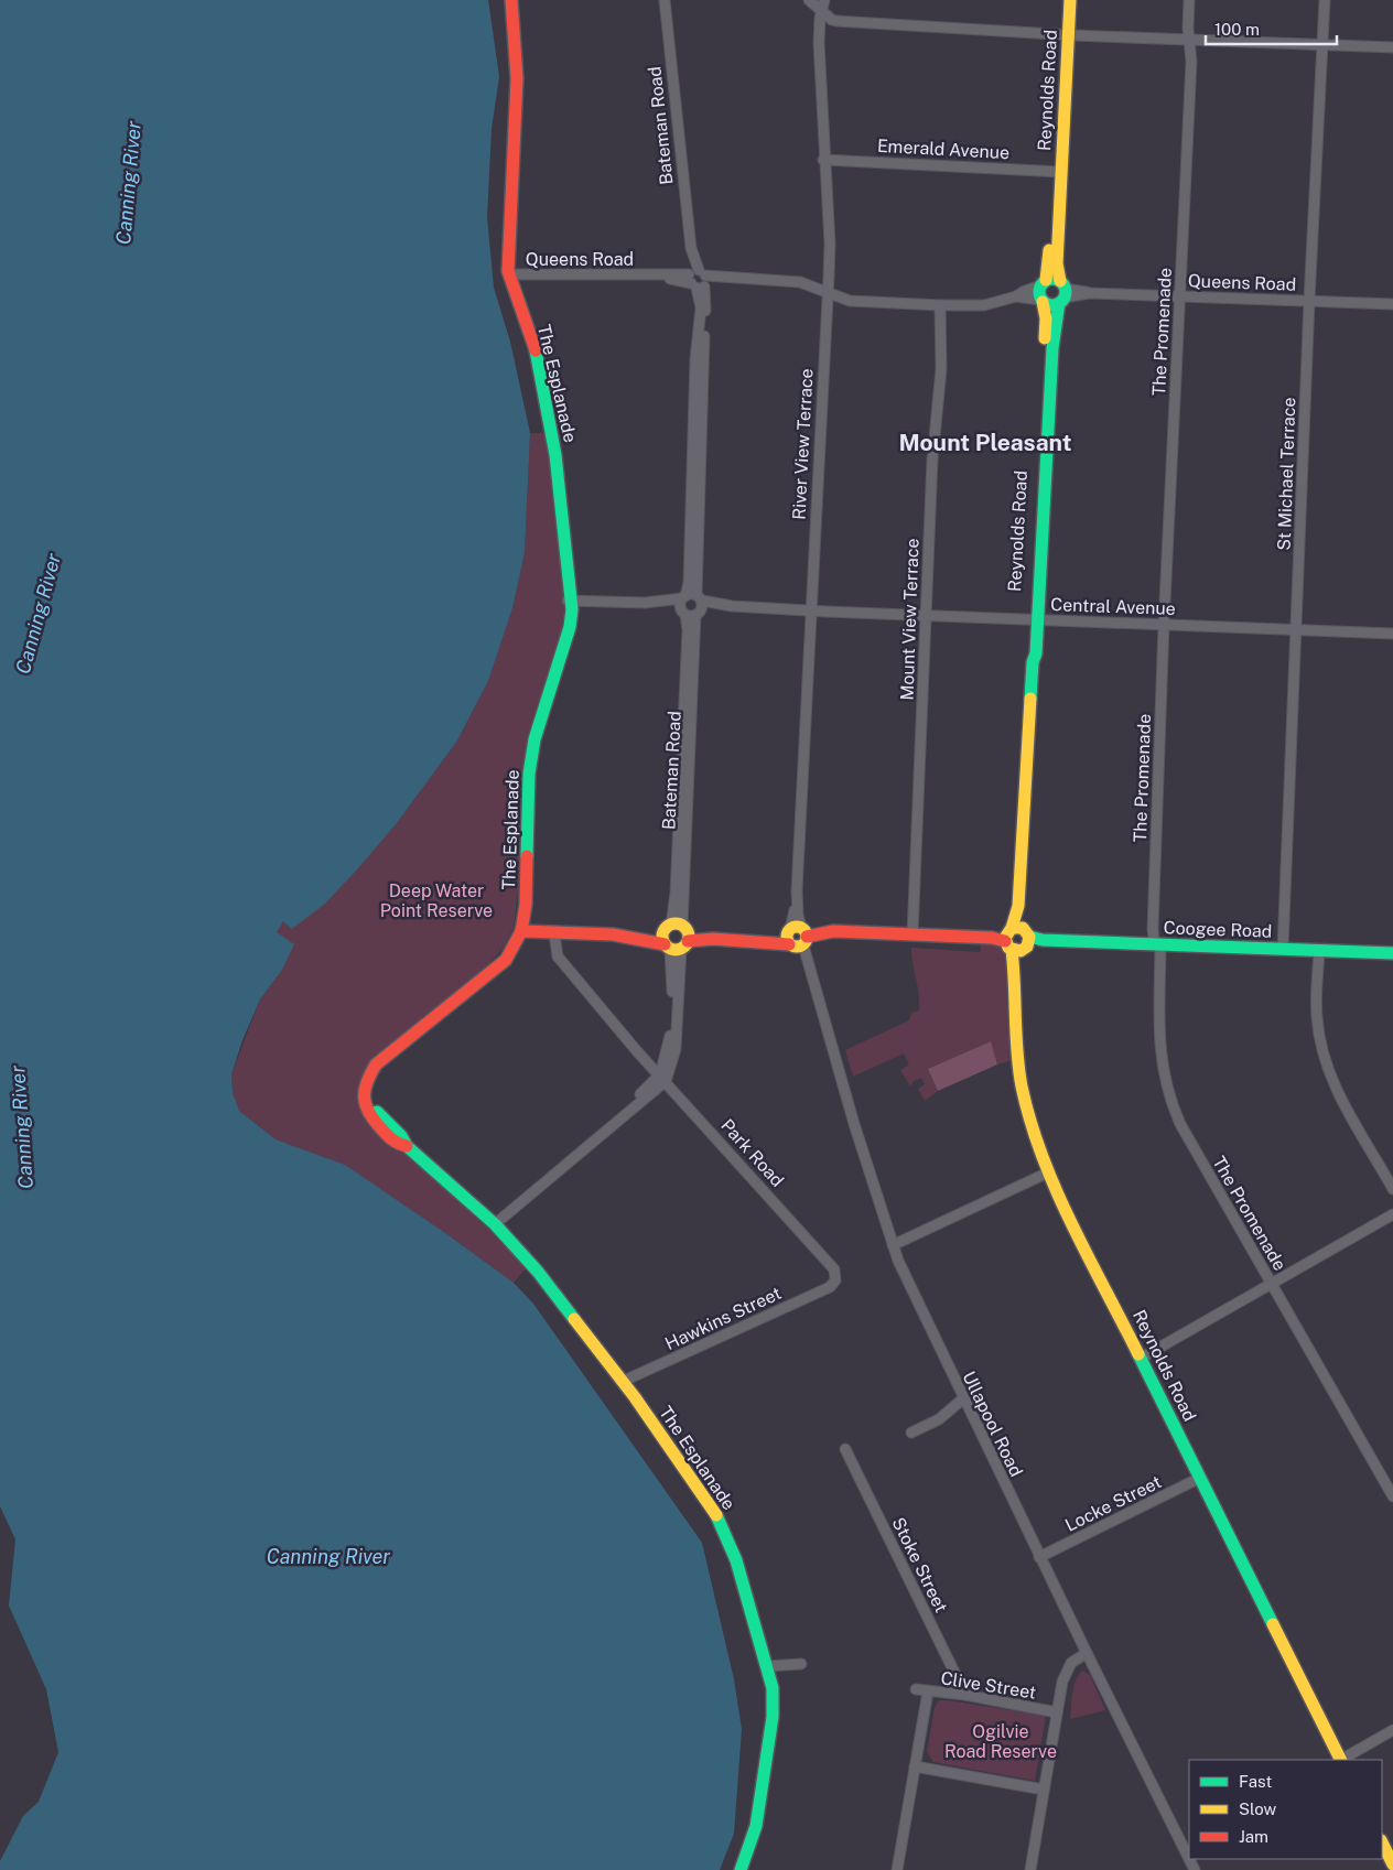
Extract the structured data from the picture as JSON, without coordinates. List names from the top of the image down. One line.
{"streets":{"street":["Reynolds Road","Bateman Road","Emerald Avenue","Queens Road","The Promenade","The Esplanade","River View Terrace","St Michael Terrace","Central Avenue","Mount View Terrace","Coogee Road","Park Road","Hawkins Street","Ullapool Road","Locke Street","Stoke Street","Clive Street"]},"crossings":[["Reynolds Road","Emerald Avenue"],["Reynolds Road","Queens Road"],["Reynolds Road","Central Avenue"],["Reynolds Road","Coogee Road"],["Reynolds Road","Locke Street"],["Bateman Road","Queens Road"],["Bateman Road","The Esplanade"],["Bateman Road","Central Avenue"],["Bateman Road","Coogee Road"],["Bateman Road","Park Road"],["Emerald Avenue","River View Terrace"],["Queens Road","The Promenade"],["Queens Road","The Esplanade"],["Queens Road","River View Terrace"],["Queens Road","St Michael Terrace"],["Queens Road","Mount View Terrace"],["The Promenade","Central Avenue"],["The Promenade","Coogee Road"],["The Esplanade","Central Avenue"],["The Esplanade","Coogee Road"],["The Esplanade","Hawkins Street"],["River View Terrace","Central Avenue"],["River View Terrace","Coogee Road"],["River View Terrace","Ullapool Road"],["St Michael Terrace","Central Avenue"],["St Michael Terrace","Coogee Road"],["Central Avenue","Mount View Terrace"],["Mount View Terrace","Coogee Road"],["Coogee Road","Park Road"],["Coogee Road","Ullapool Road"],["Park Road","Hawkins Street"],["Ullapool Road","Locke Street"],["Stoke Street","Clive Street"]],"districts":["Mount Pleasant"],"water":["Canning River"],"parks":["Deep Water Point Reserve","Ogilvie Road Reserve"],"legend":["Fast","Slow","Jam"],"scale_bar":"100 m"}
